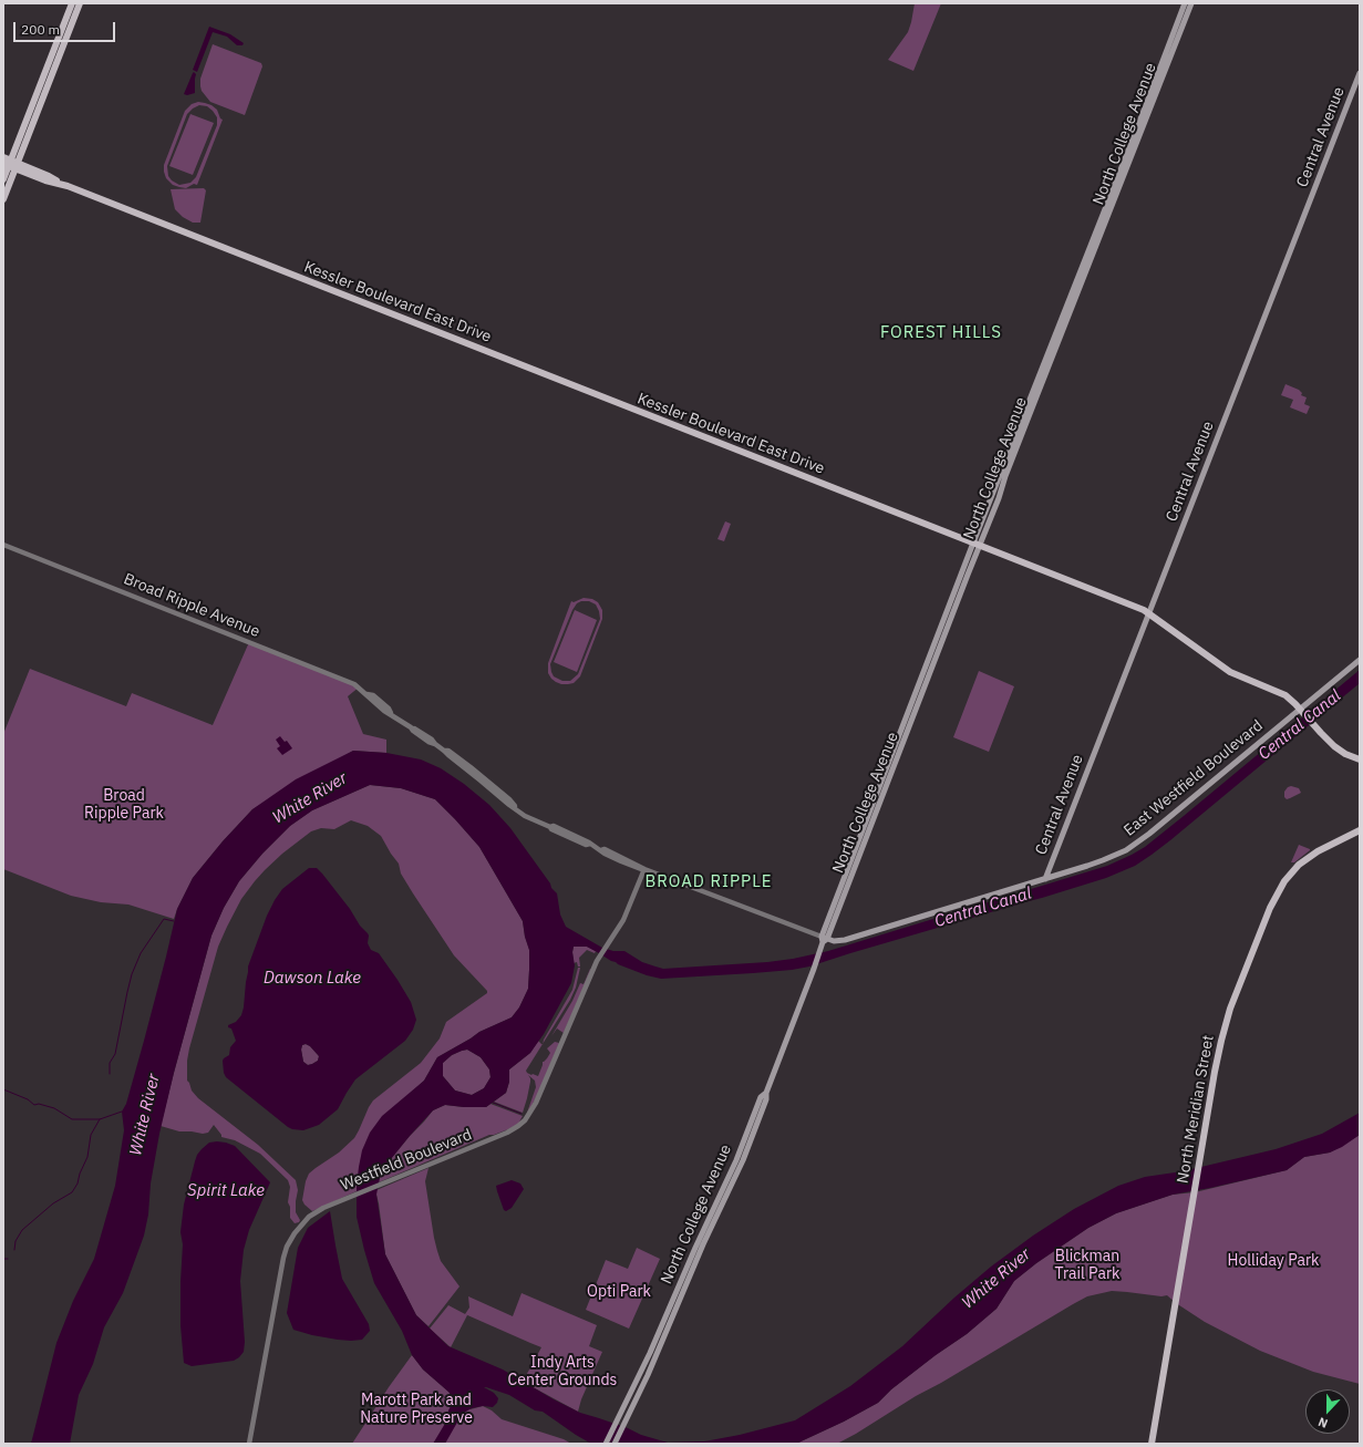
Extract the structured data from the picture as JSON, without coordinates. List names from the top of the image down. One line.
{"streets":{"main road":["North College Avenue","Central Avenue","Kessler Boulevard East Drive","East Westfield Boulevard","North Meridian Street"],"street":["Broad Ripple Avenue","Westfield Boulevard"]},"crossings":[["North College Avenue","Kessler Boulevard East Drive"],["North College Avenue","Broad Ripple Avenue"],["North College Avenue","East Westfield Boulevard"],["Central Avenue","Kessler Boulevard East Drive"],["Central Avenue","East Westfield Boulevard"],["Kessler Boulevard East Drive","East Westfield Boulevard"],["Broad Ripple Avenue","East Westfield Boulevard"],["Broad Ripple Avenue","Westfield Boulevard"]],"districts":["FOREST HILLS","BROAD RIPPLE"],"water":["Central Canal","White River","Dawson Lake","Spirit Lake"],"parks":["Broad Ripple Park","Blickman Trail Park","Holliday Park","Opti Park","Indy Arts Center Grounds","Marott Park and Nature Preserve"],"scale_bar":"200 m","north":"bottom"}
